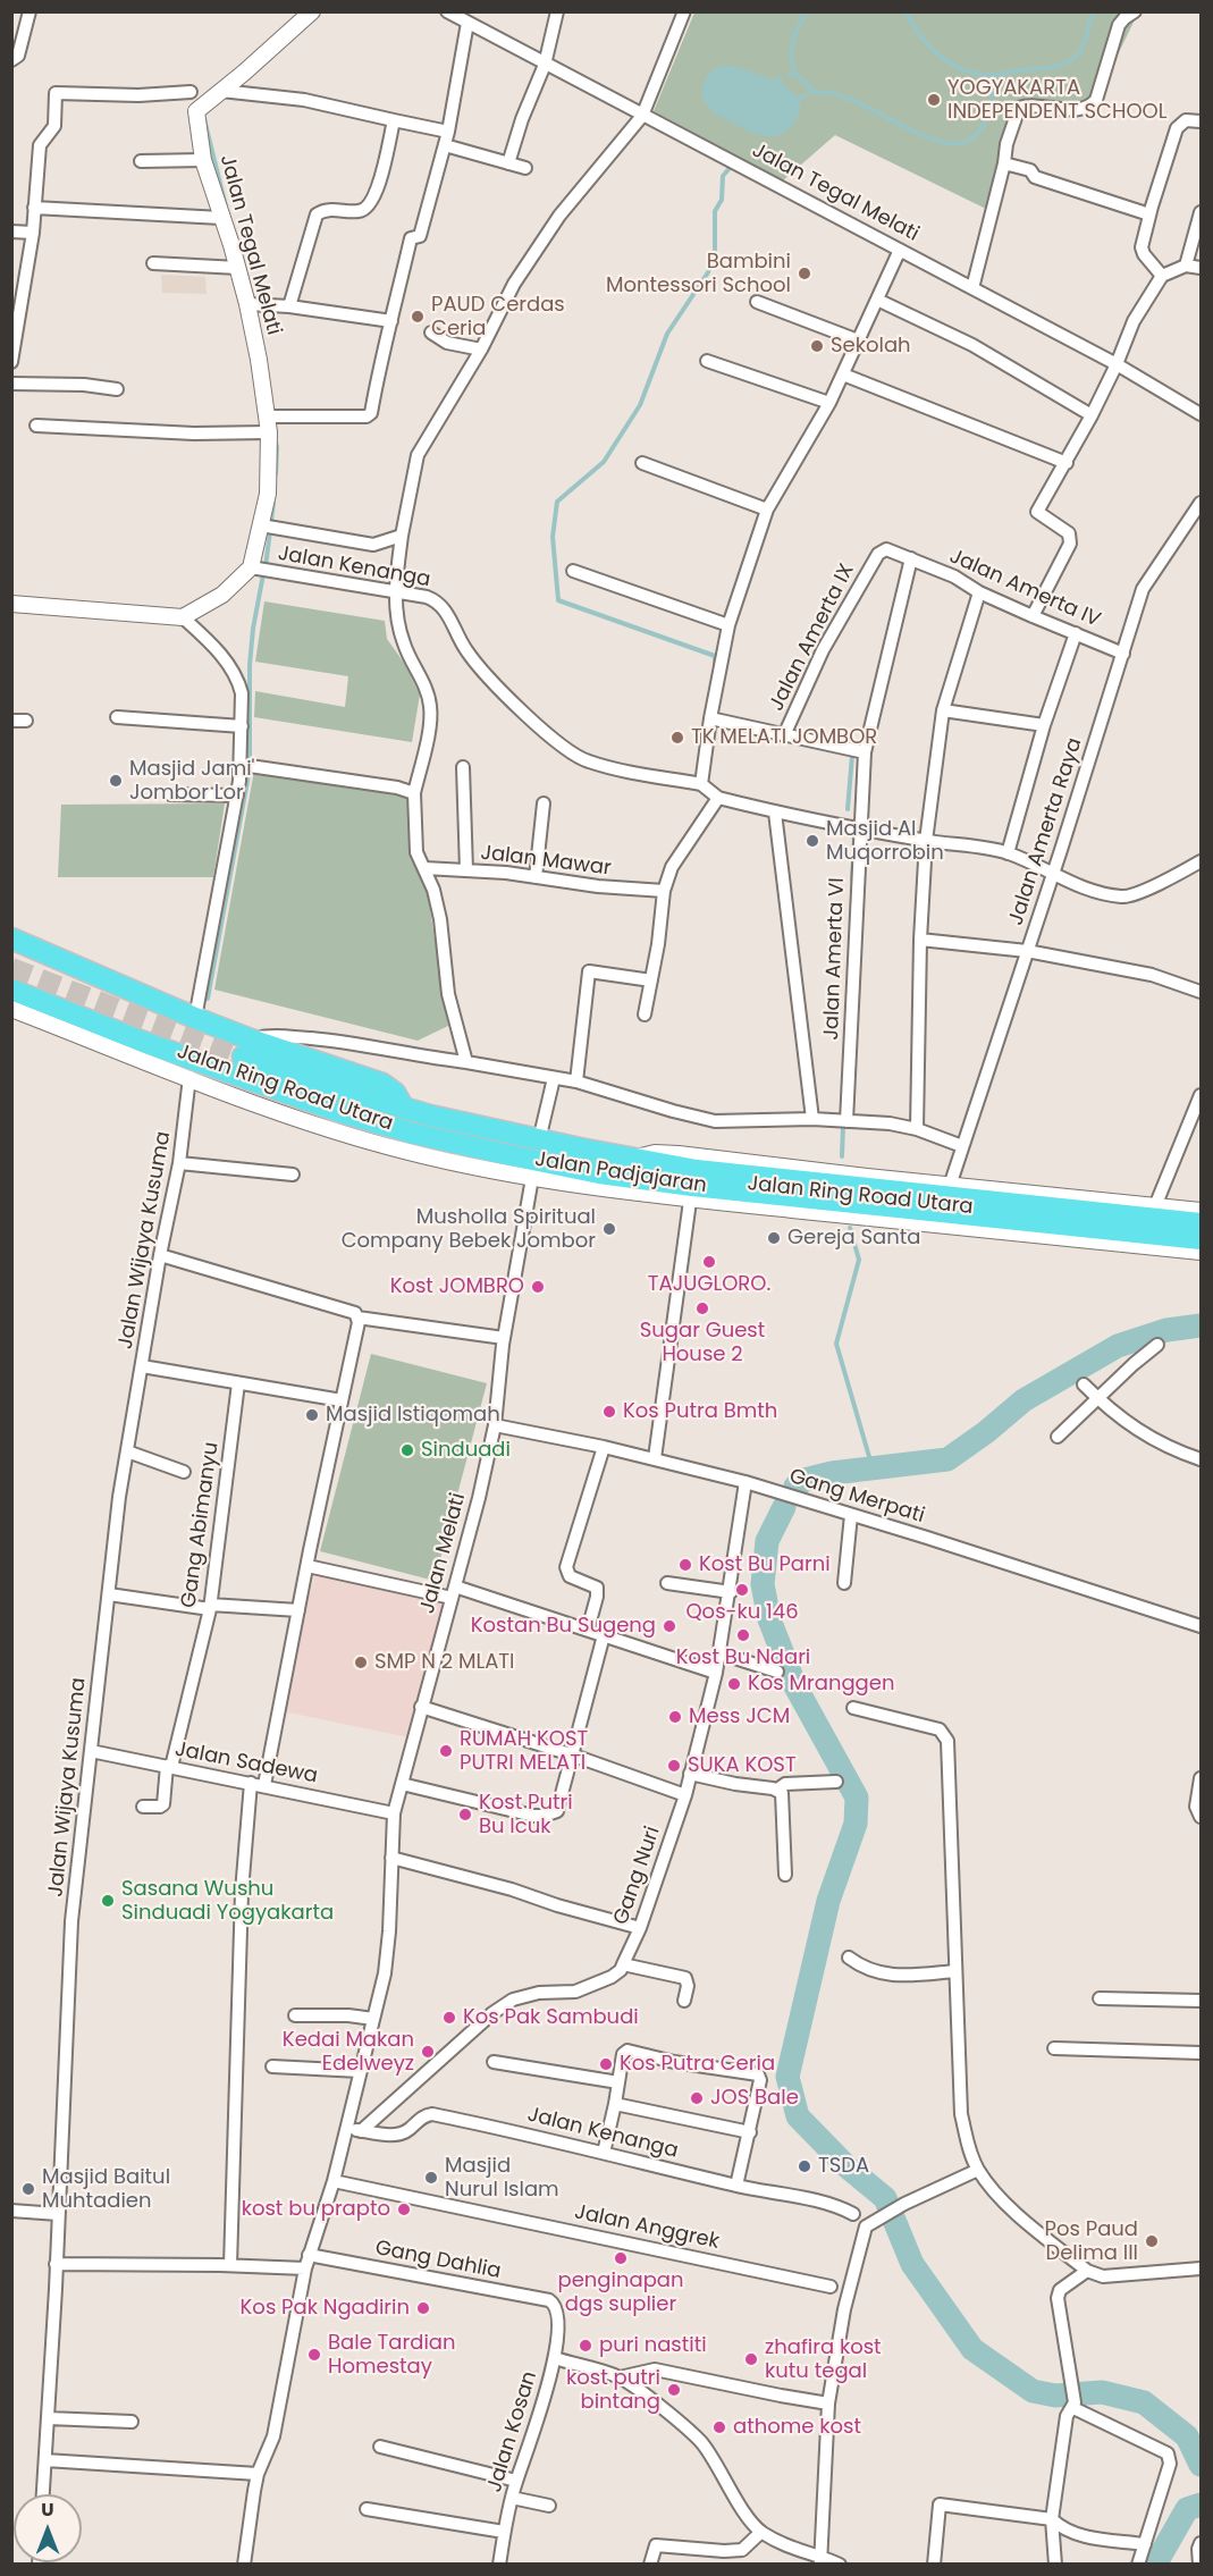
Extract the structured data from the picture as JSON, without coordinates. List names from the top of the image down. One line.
{"streets":{"highway":["Jalan Padjajaran"],"street":["Jalan Tegal Melati","Jalan Kenanga","Jalan Amerta IV","Jalan Amerta IX","Jalan Amerta Raya","Jalan Mawar","Jalan Amerta VI","Jalan Ring Road Utara","Jalan Wijaya Kusuma","Gang Merpati","Gang Abimanyu","Jalan Melati","Jalan Sadewa","Gang Nuri","Jalan Anggrek","Gang Dahlia","Jalan Kosan"]},"crossings":[["Jalan Tegal Melati","Jalan Kenanga"],["Jalan Kenanga","Jalan Melati"],["Jalan Kenanga","Gang Nuri"],["Jalan Amerta IV","Jalan Amerta IX"],["Jalan Amerta IV","Jalan Amerta Raya"],["Jalan Amerta IV","Jalan Amerta VI"],["Jalan Amerta IX","Jalan Amerta VI"],["Jalan Amerta Raya","Jalan Ring Road Utara"],["Jalan Ring Road Utara","Jalan Padjajaran"],["Jalan Ring Road Utara","Jalan Wijaya Kusuma"],["Jalan Ring Road Utara","Jalan Melati"],["Jalan Wijaya Kusuma","Jalan Sadewa"],["Gang Merpati","Jalan Melati"],["Gang Merpati","Gang Nuri"],["Gang Abimanyu","Jalan Sadewa"],["Jalan Melati","Jalan Sadewa"],["Jalan Melati","Jalan Anggrek"],["Jalan Melati","Gang Dahlia"],["Gang Dahlia","Jalan Kosan"]],"places":["YOGYAKARTA INDEPENDENT SCHOOL","Bambini Montessori School","PAUD Cerdas Ceria","Sekolah","TK MELATI JOMBOR","Masjid Jami' Jombor Lor","Masjid Al Muqorrobin","Musholla Spiritual Company Bebek Jombor","Gereja Santa","TAJUGLORO.","Kost JOMBRO","Sugar Guest House 2","Kos Putra Bmth","Masjid Istiqomah","Sinduadi","Kost Bu Parni","Qos-ku 146","Kostan Bu Sugeng","Kost Bu Ndari","SMP N 2 MLATI","Kos Mranggen","Mess JCM","RUMAH KOST PUTRI MELATI","SUKA KOST","Kost Putri Bu Icuk","Sasana Wushu Sinduadi Yogyakarta","Kos Pak Sambudi","Kedai Makan Edelweyz","Kos Putra Ceria","JOS Bale","TSDA","Masjid Nurul Islam","Masjid Baitul Muhtadien","kost bu prapto","Pos Paud Delima III","penginapan dgs suplier","Kos Pak Ngadirin","puri nastiti","Bale Tardian Homestay","zhafira kost kutu tegal","kost putri bintang","athome kost"],"north":"top"}
